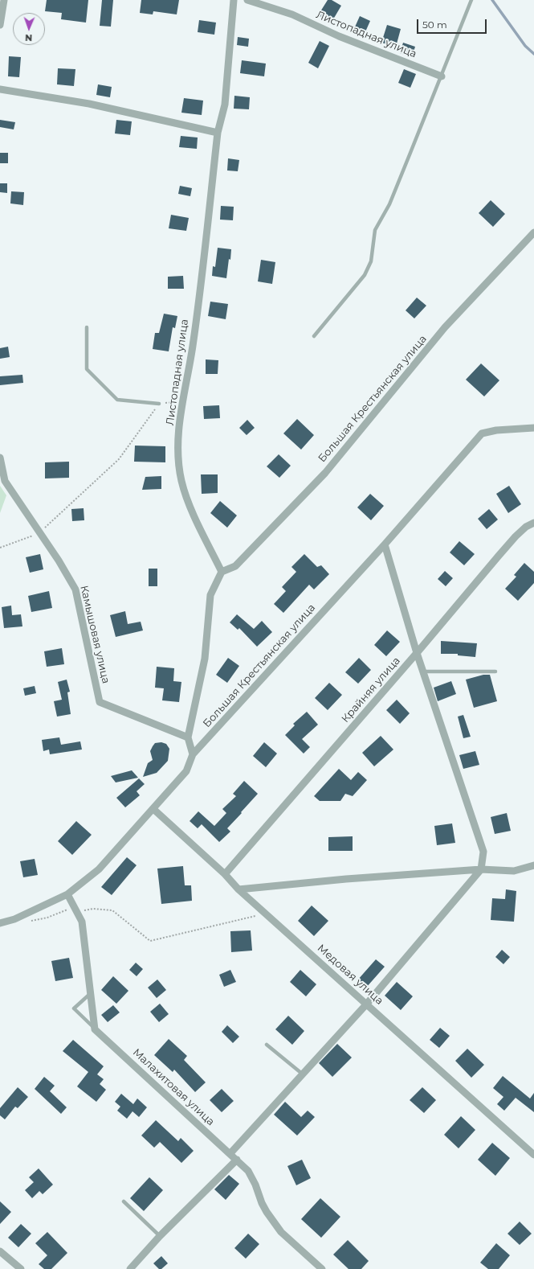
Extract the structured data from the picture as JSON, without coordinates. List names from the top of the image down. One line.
{"streets":{"street":["Листопадная улица","Большая Крестьянская улица","Камышовая улица","Крайняя улица","Медовая улица","Малахитовая улица"]},"crossings":[["Листопадная улица","Большая Крестьянская улица"],["Большая Крестьянская улица","Медовая улица"],["Крайняя улица","Медовая улица"]],"scale_bar":"50 m","north":"bottom"}
